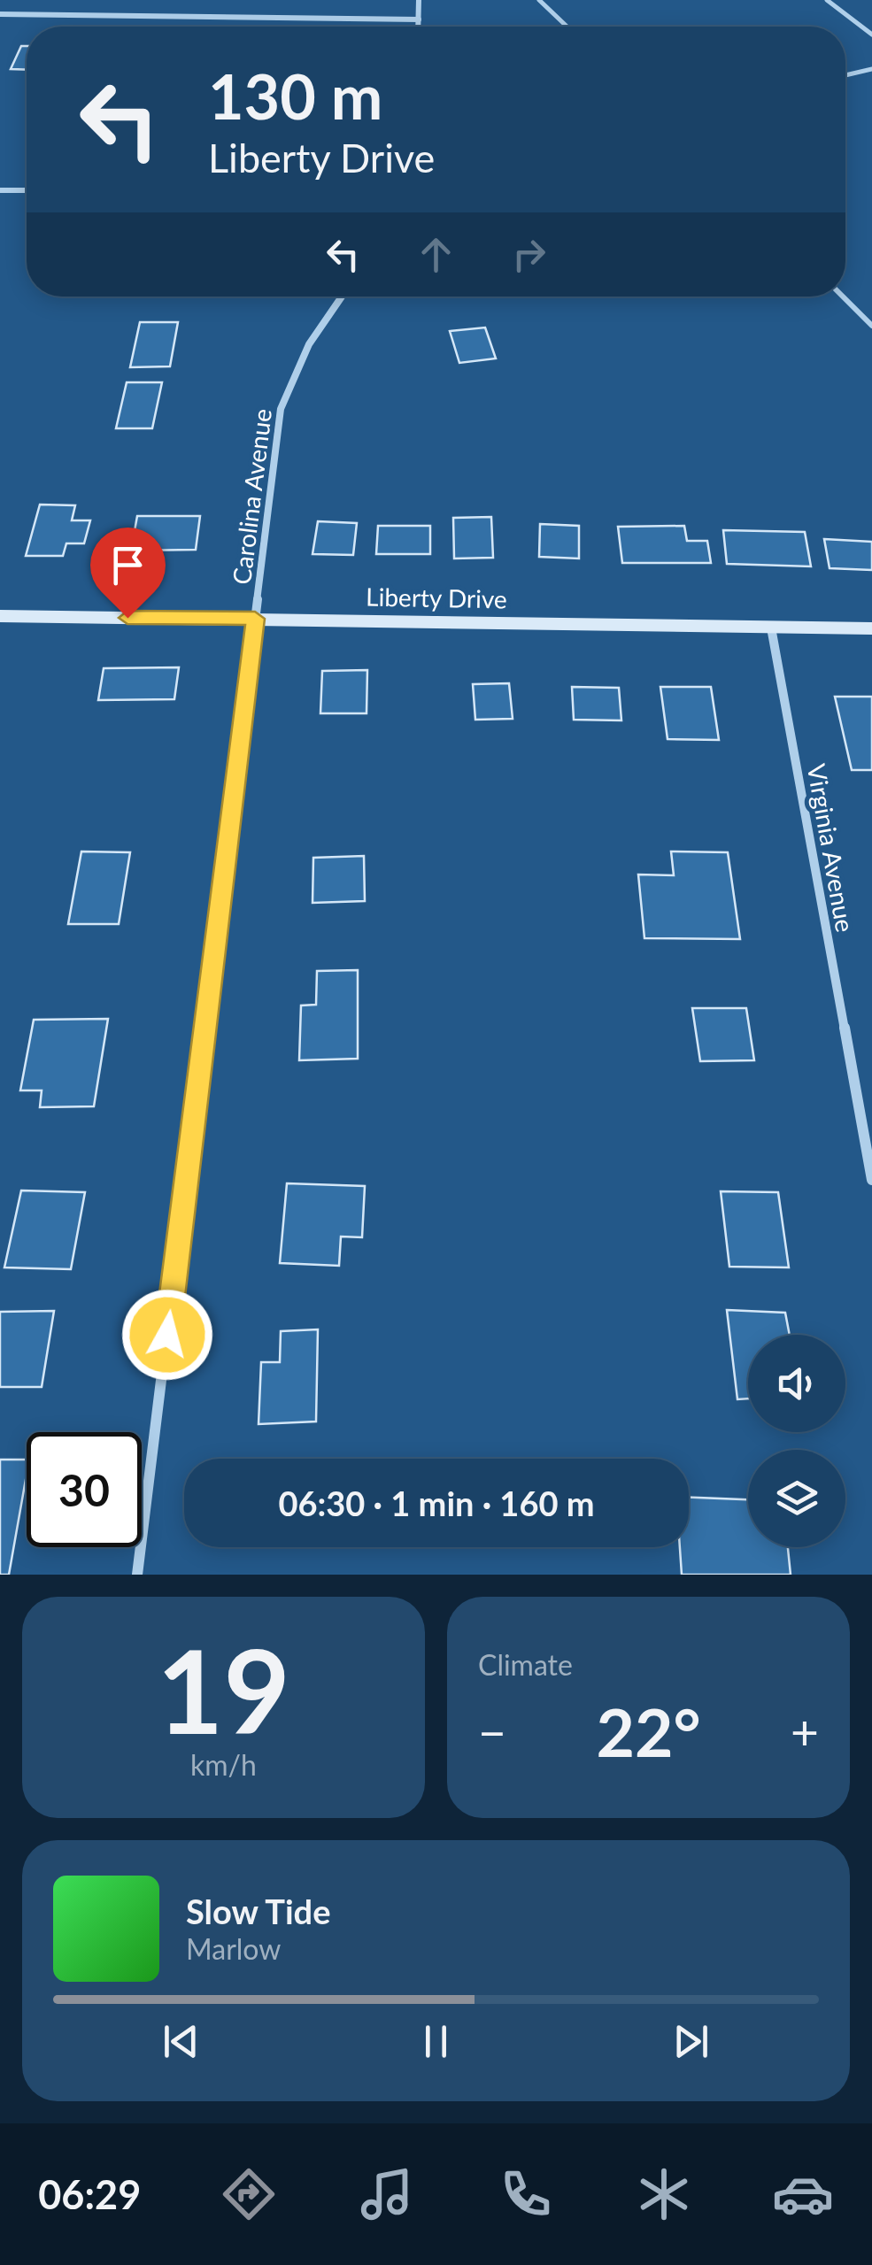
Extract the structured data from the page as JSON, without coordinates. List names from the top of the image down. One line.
{"streets":{"street":["Carolina Avenue","Liberty Drive","Virginia Avenue"]},"crossings":[["Carolina Avenue","Liberty Drive"],["Liberty Drive","Virginia Avenue"]],"page":{"turn":["130 m","Liberty Drive"],"limit":"30","trip":"06:30 · 1 min · 160 m","tile":[["19","km/h"],"Climate"],"heat":["−","22°","+"],"song":["Slow Tide","Marlow"],"tabs":"06:29"}}
